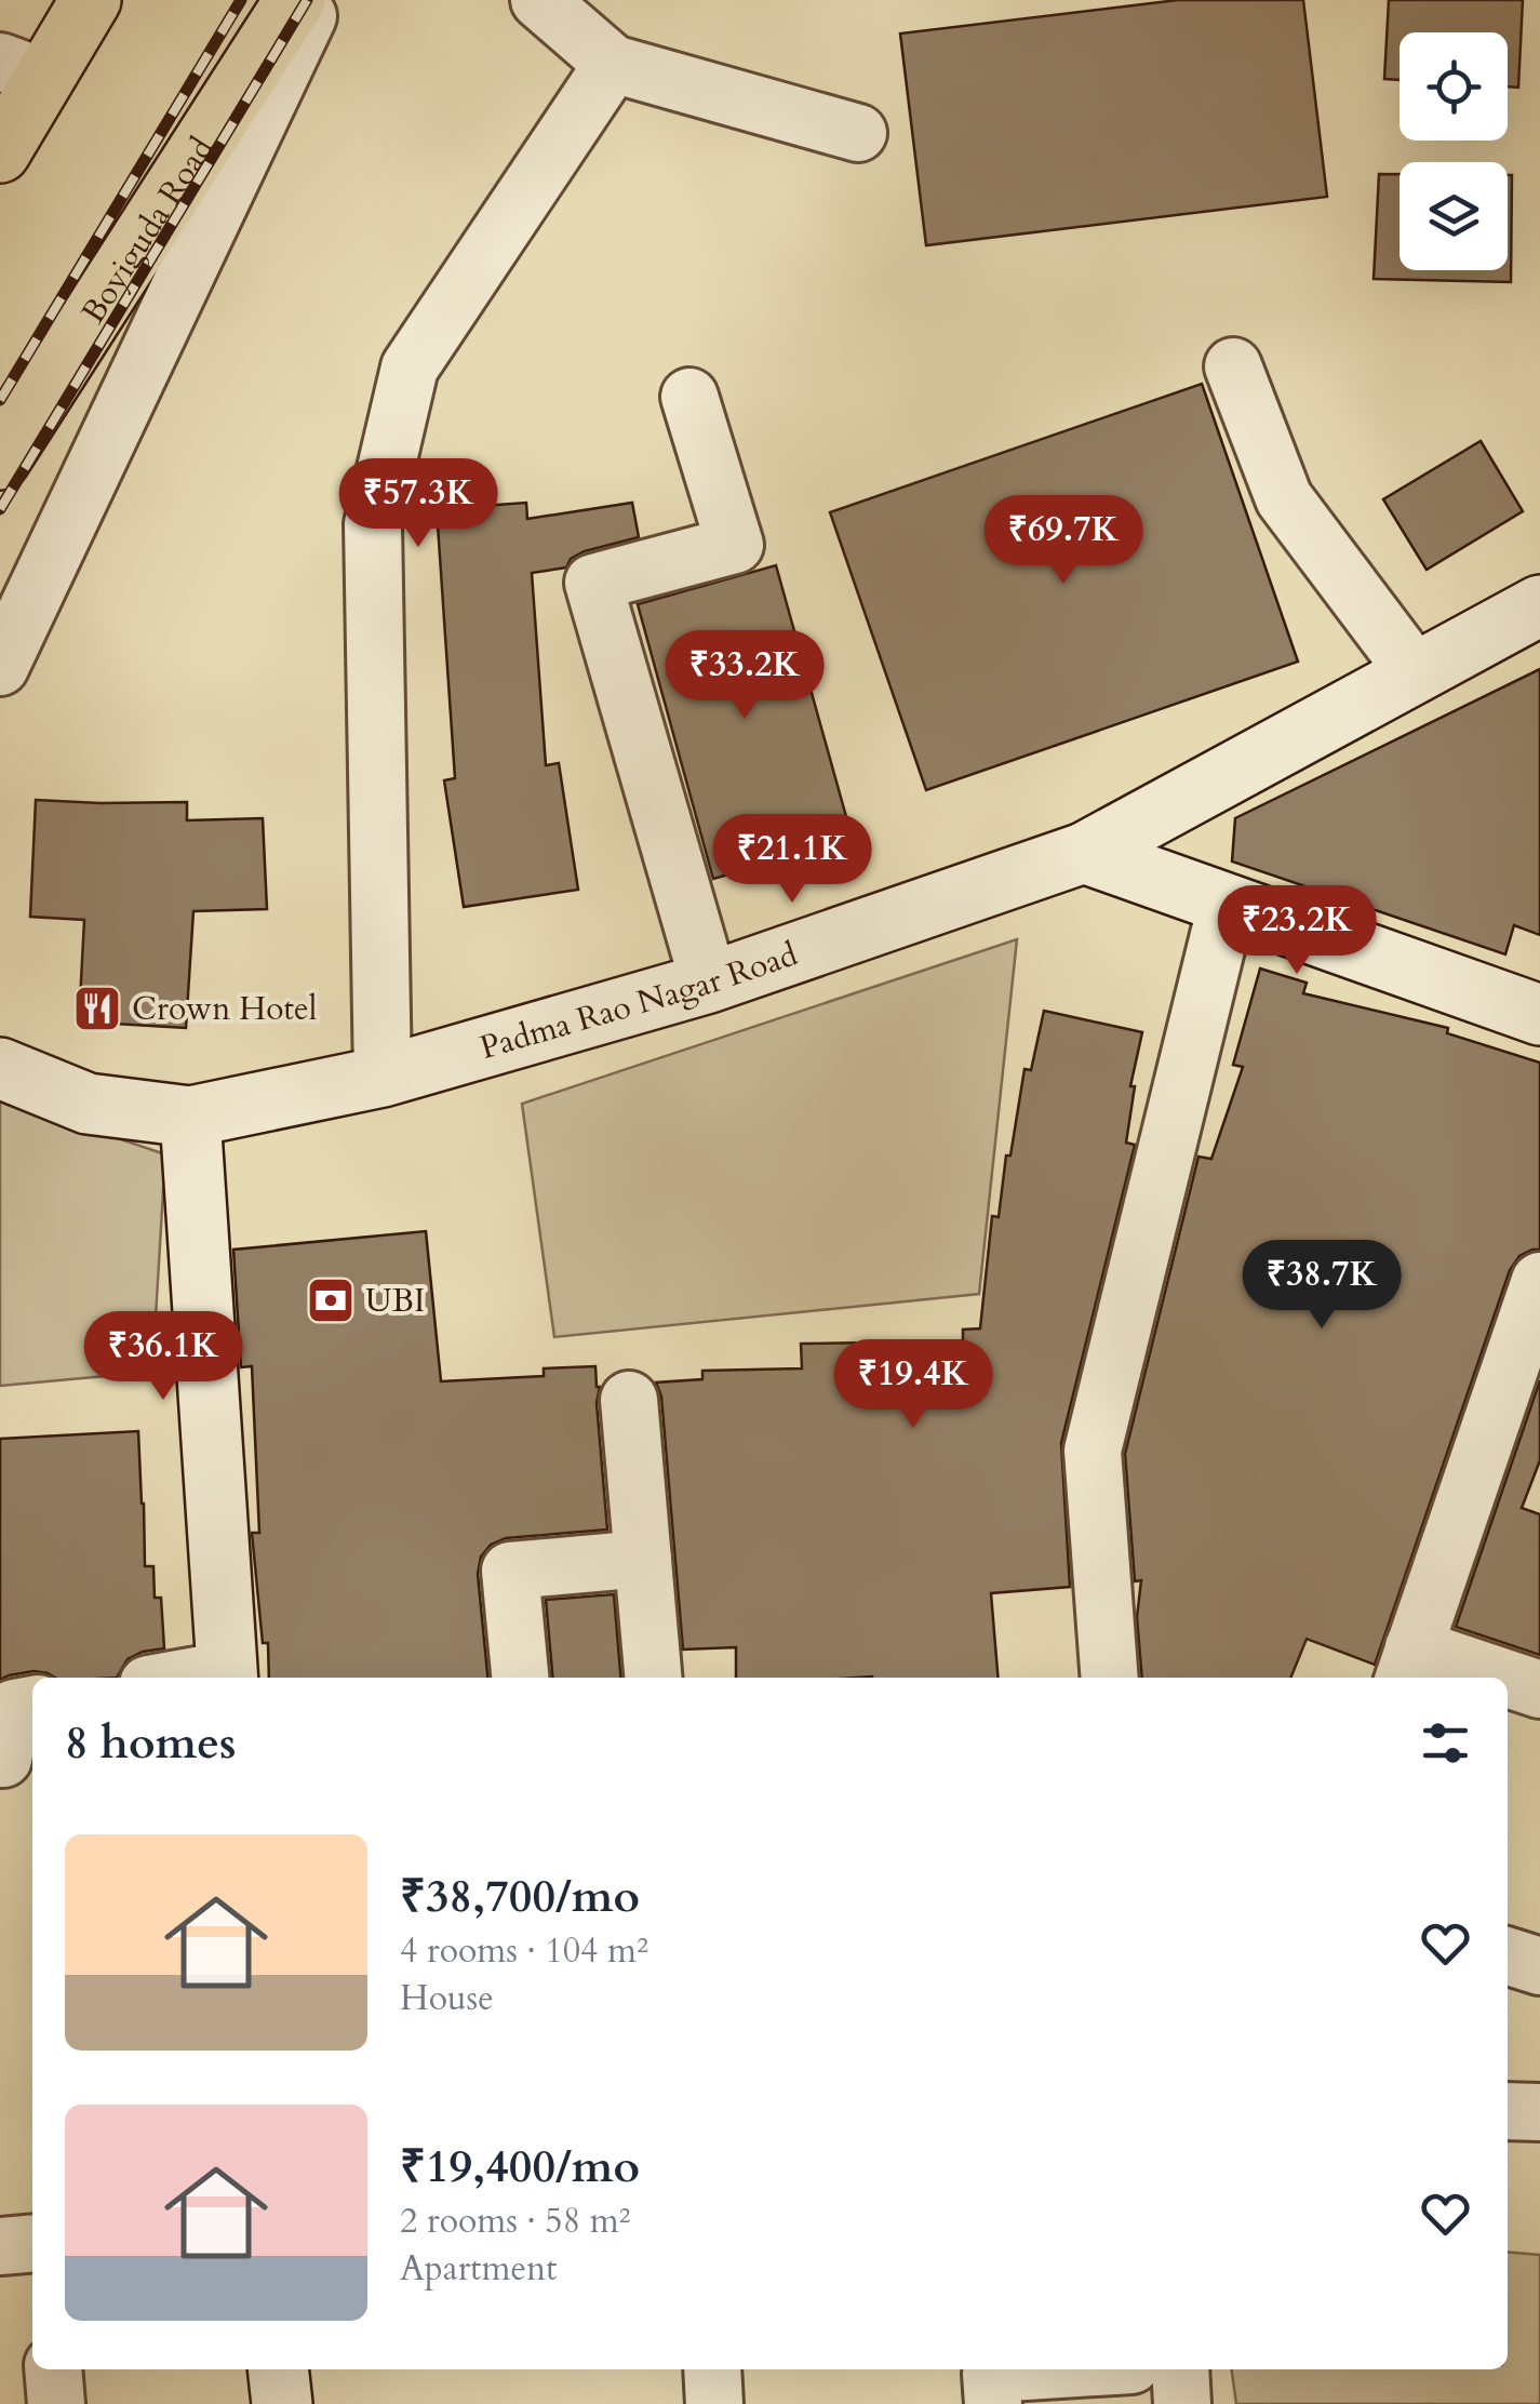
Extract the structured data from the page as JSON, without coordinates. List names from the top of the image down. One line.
{"streets":{"main road":["Boyiguda Road","Padma Rao Nagar Road"]},"places":{"restaurant":["Crown Hotel"],"bank":["UBI"]},"page":{"price":["₹57.3K","₹69.7K","₹33.2K","₹21.1K","₹23.2K","₹38.7K","₹36.1K","₹19.4K"],"heading":"8 homes","list":[{"name":"₹38,700/mo","note":"4 rooms · 104 m² · House"},{"name":"₹19,400/mo","note":"2 rooms · 58 m² · Apartment"}]}}
